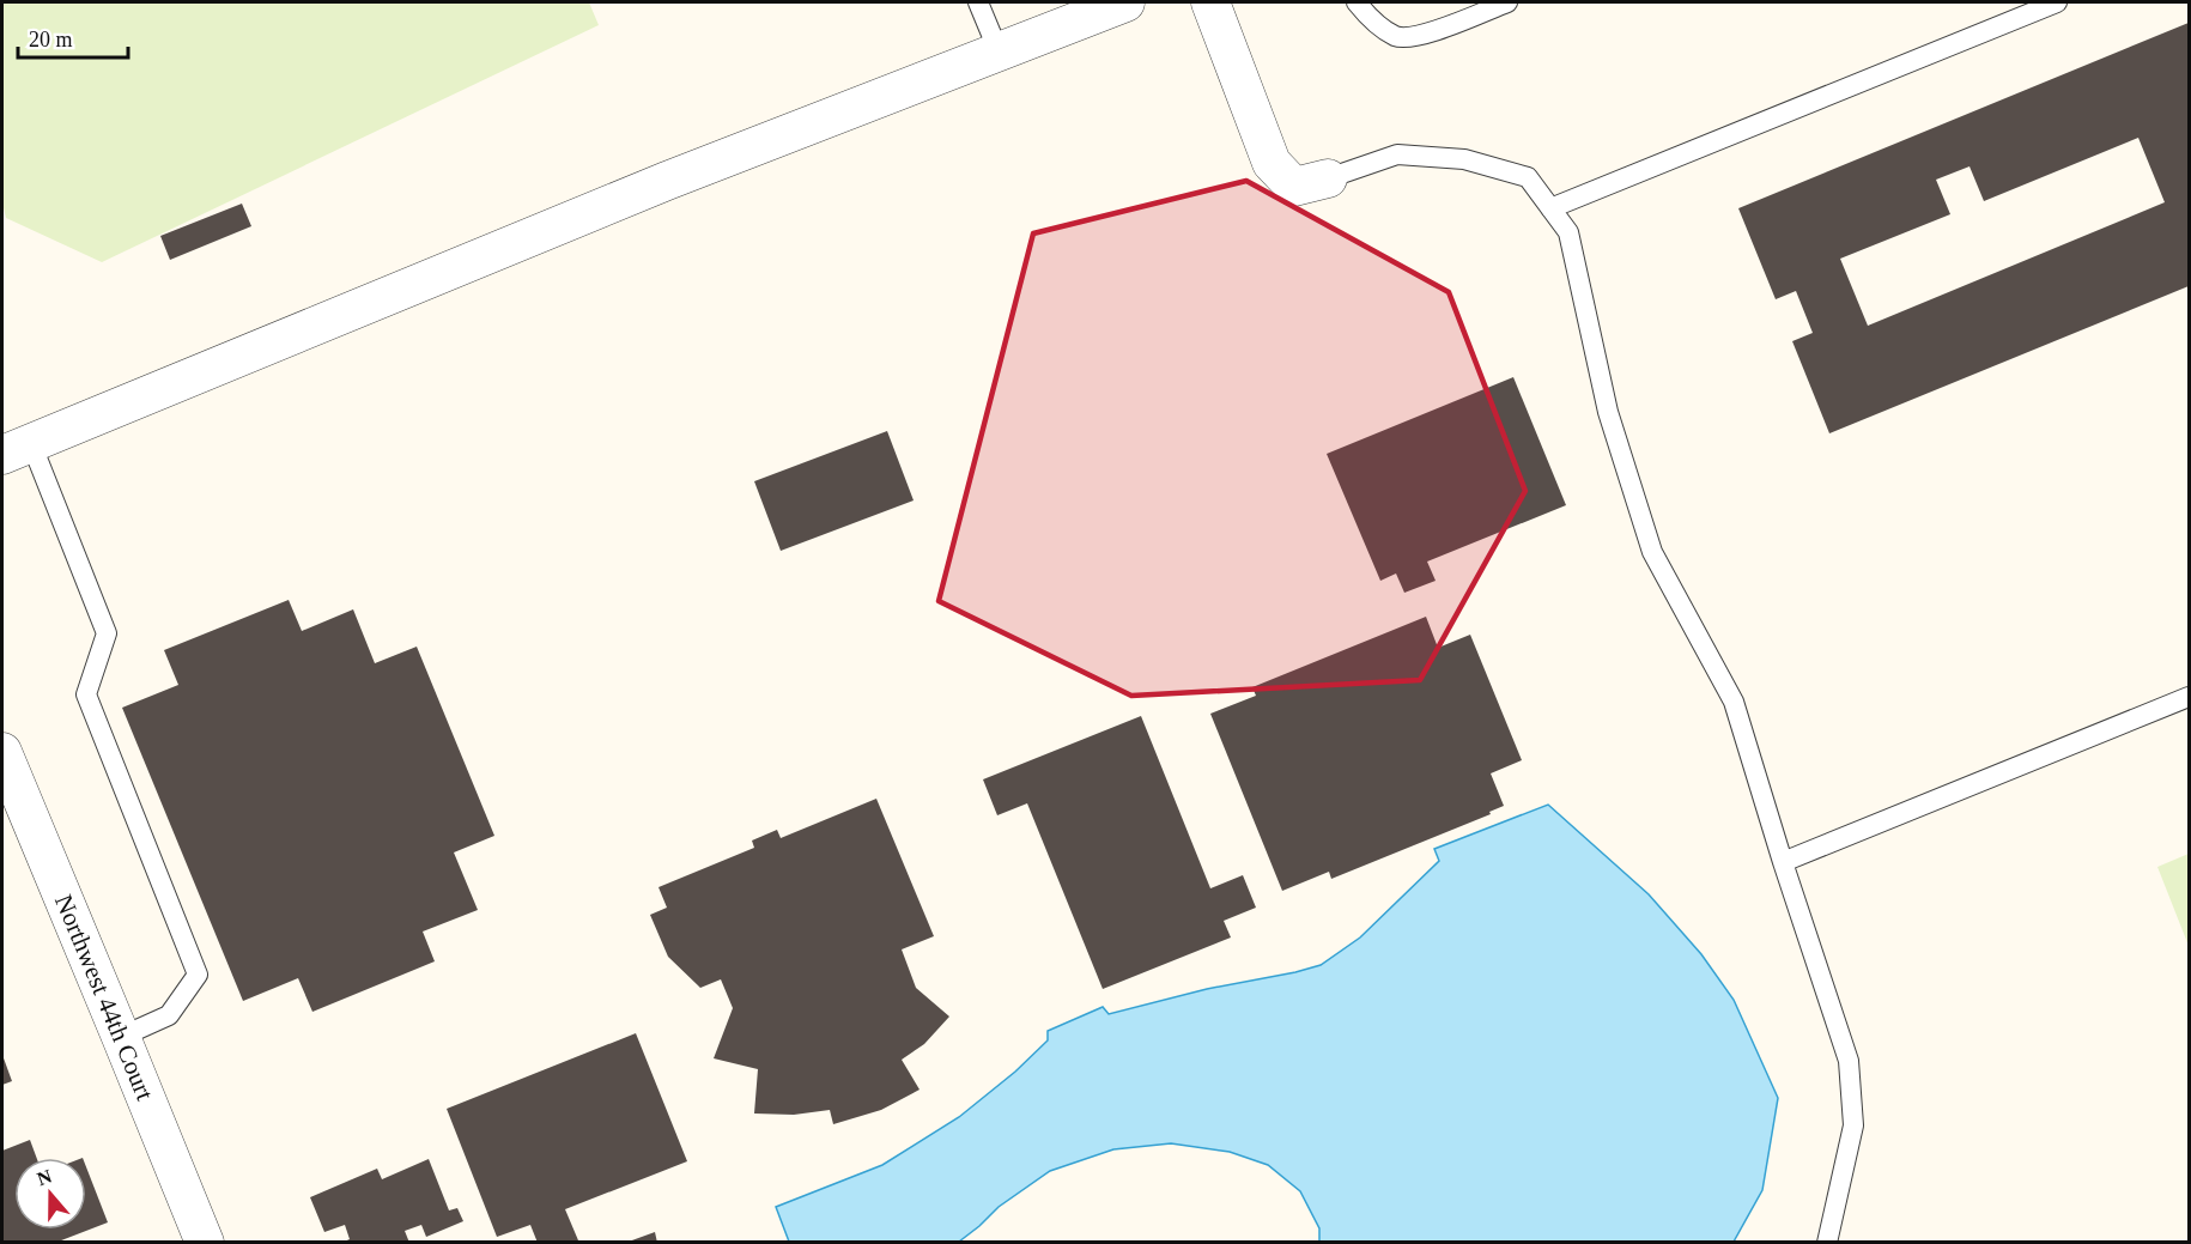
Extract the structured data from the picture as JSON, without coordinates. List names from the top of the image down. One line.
{"streets":{"street":["Northwest 44th Court"]},"scale_bar":"20 m","north":"top"}
